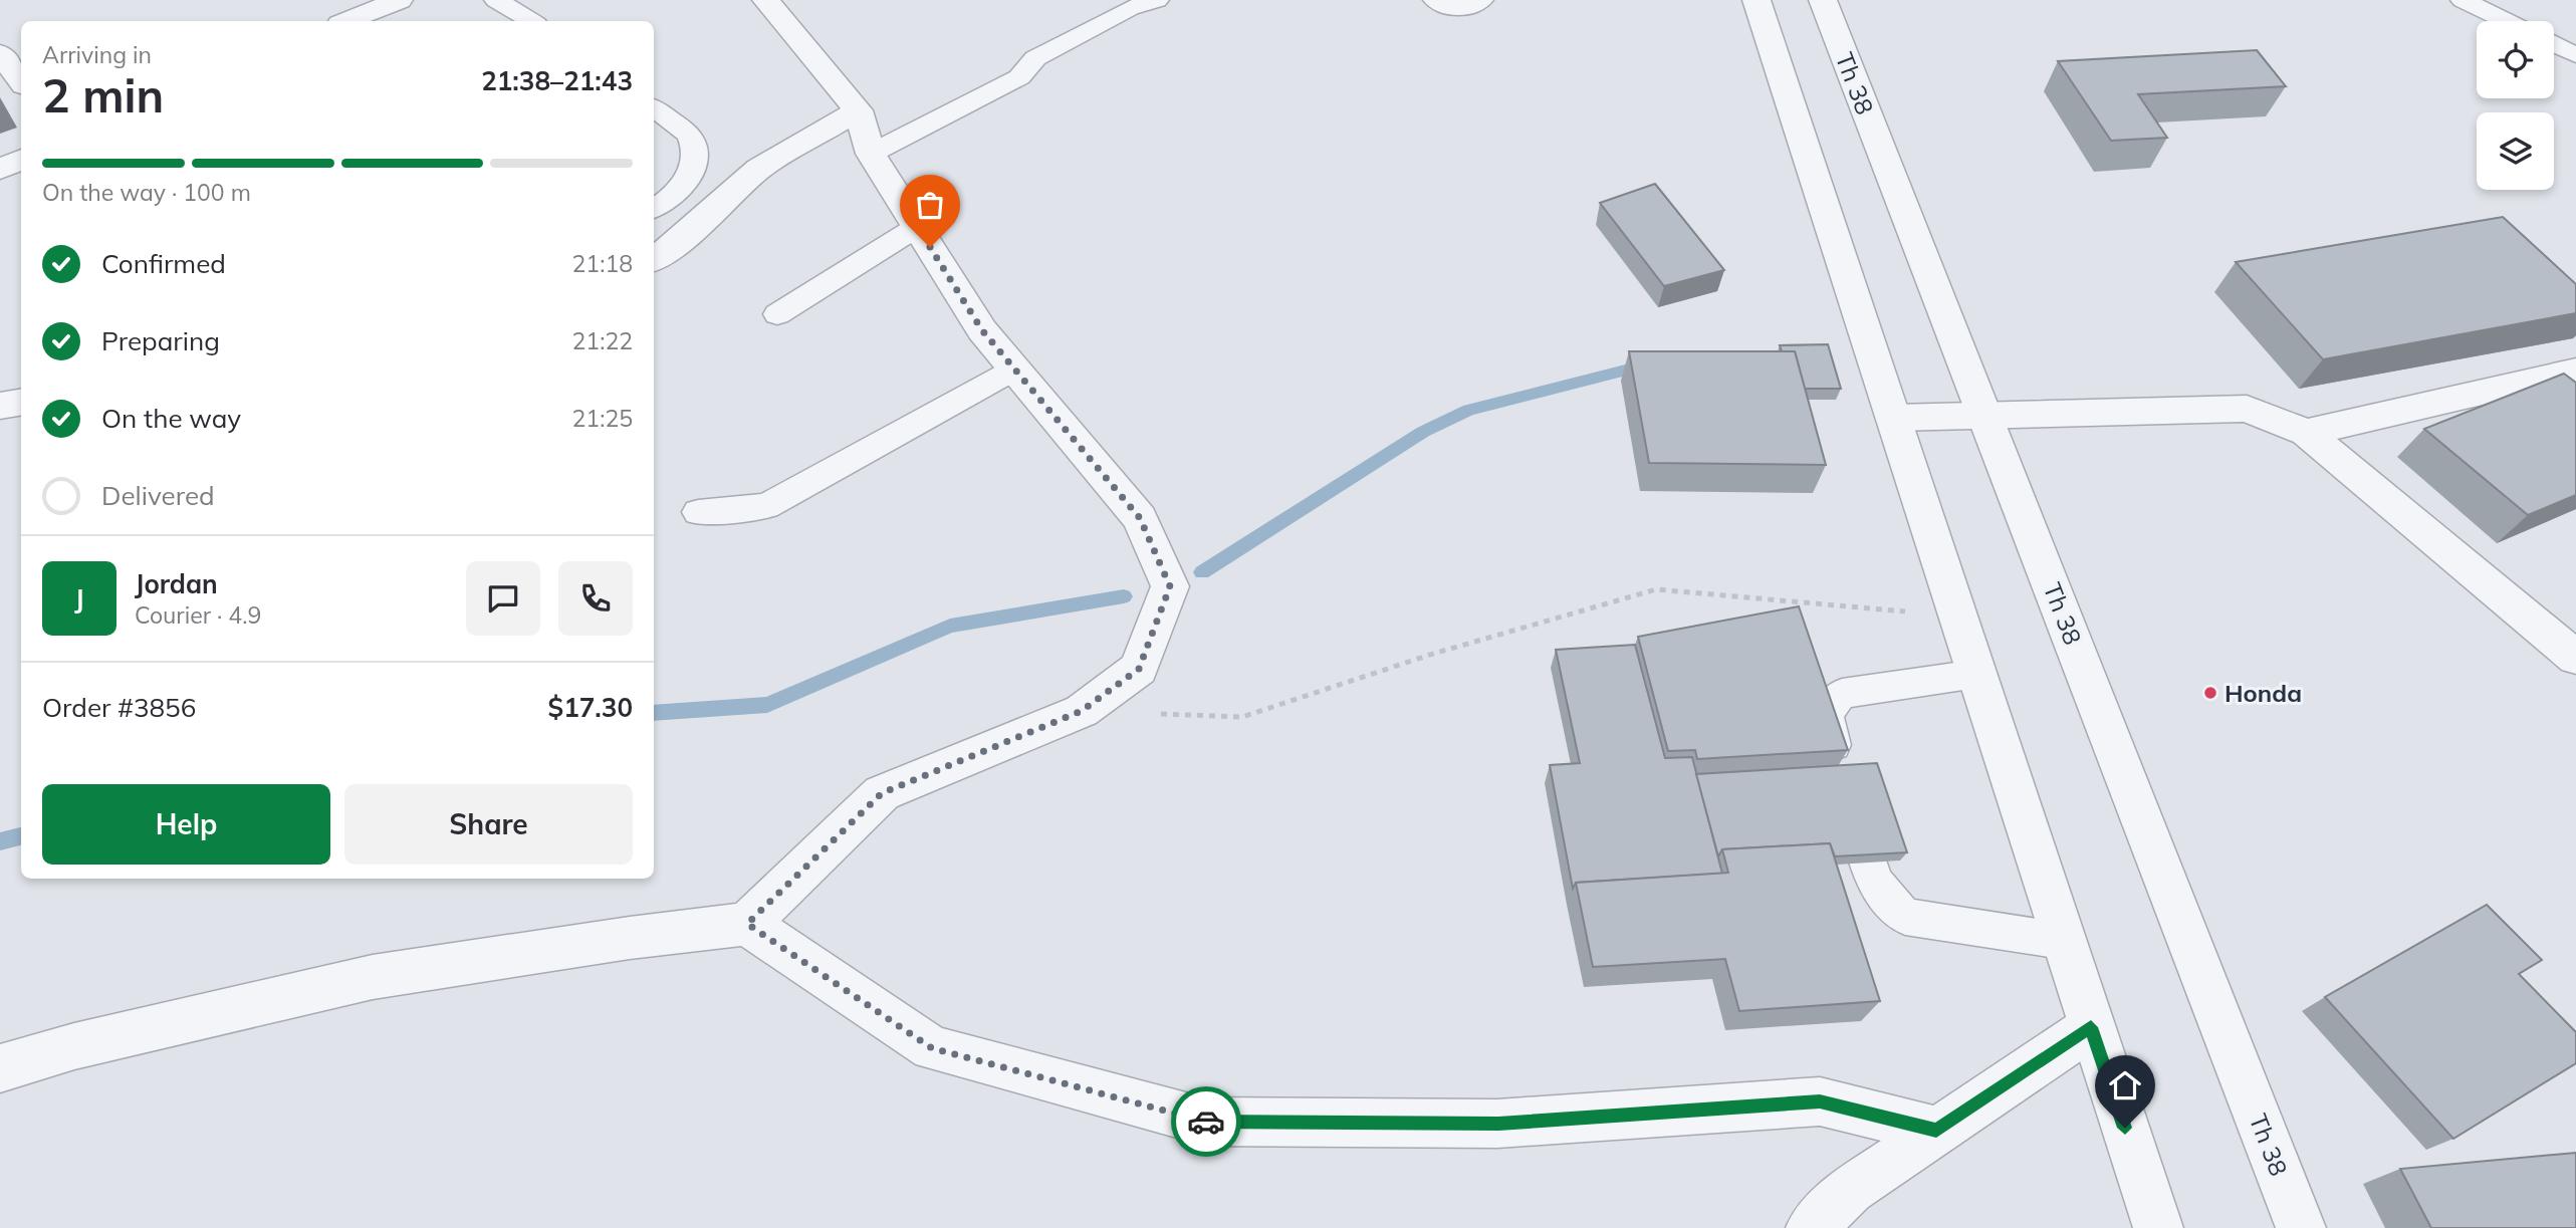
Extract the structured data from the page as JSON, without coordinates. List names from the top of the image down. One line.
{"streets":{"street":["Th 38"]},"places":["Honda"],"page":{"heading":["2 min","Arriving in","21:38–21:43"],"panel":["Jordan","Courier · 4.9","Order #3856","$17.30"],"bar":"On the way · 100 m","list":[["Confirmed","21:18"],["Preparing","21:22"],["On the way","21:25"],"Delivered"],"round":"J","buttons":["Help","Share"]}}
